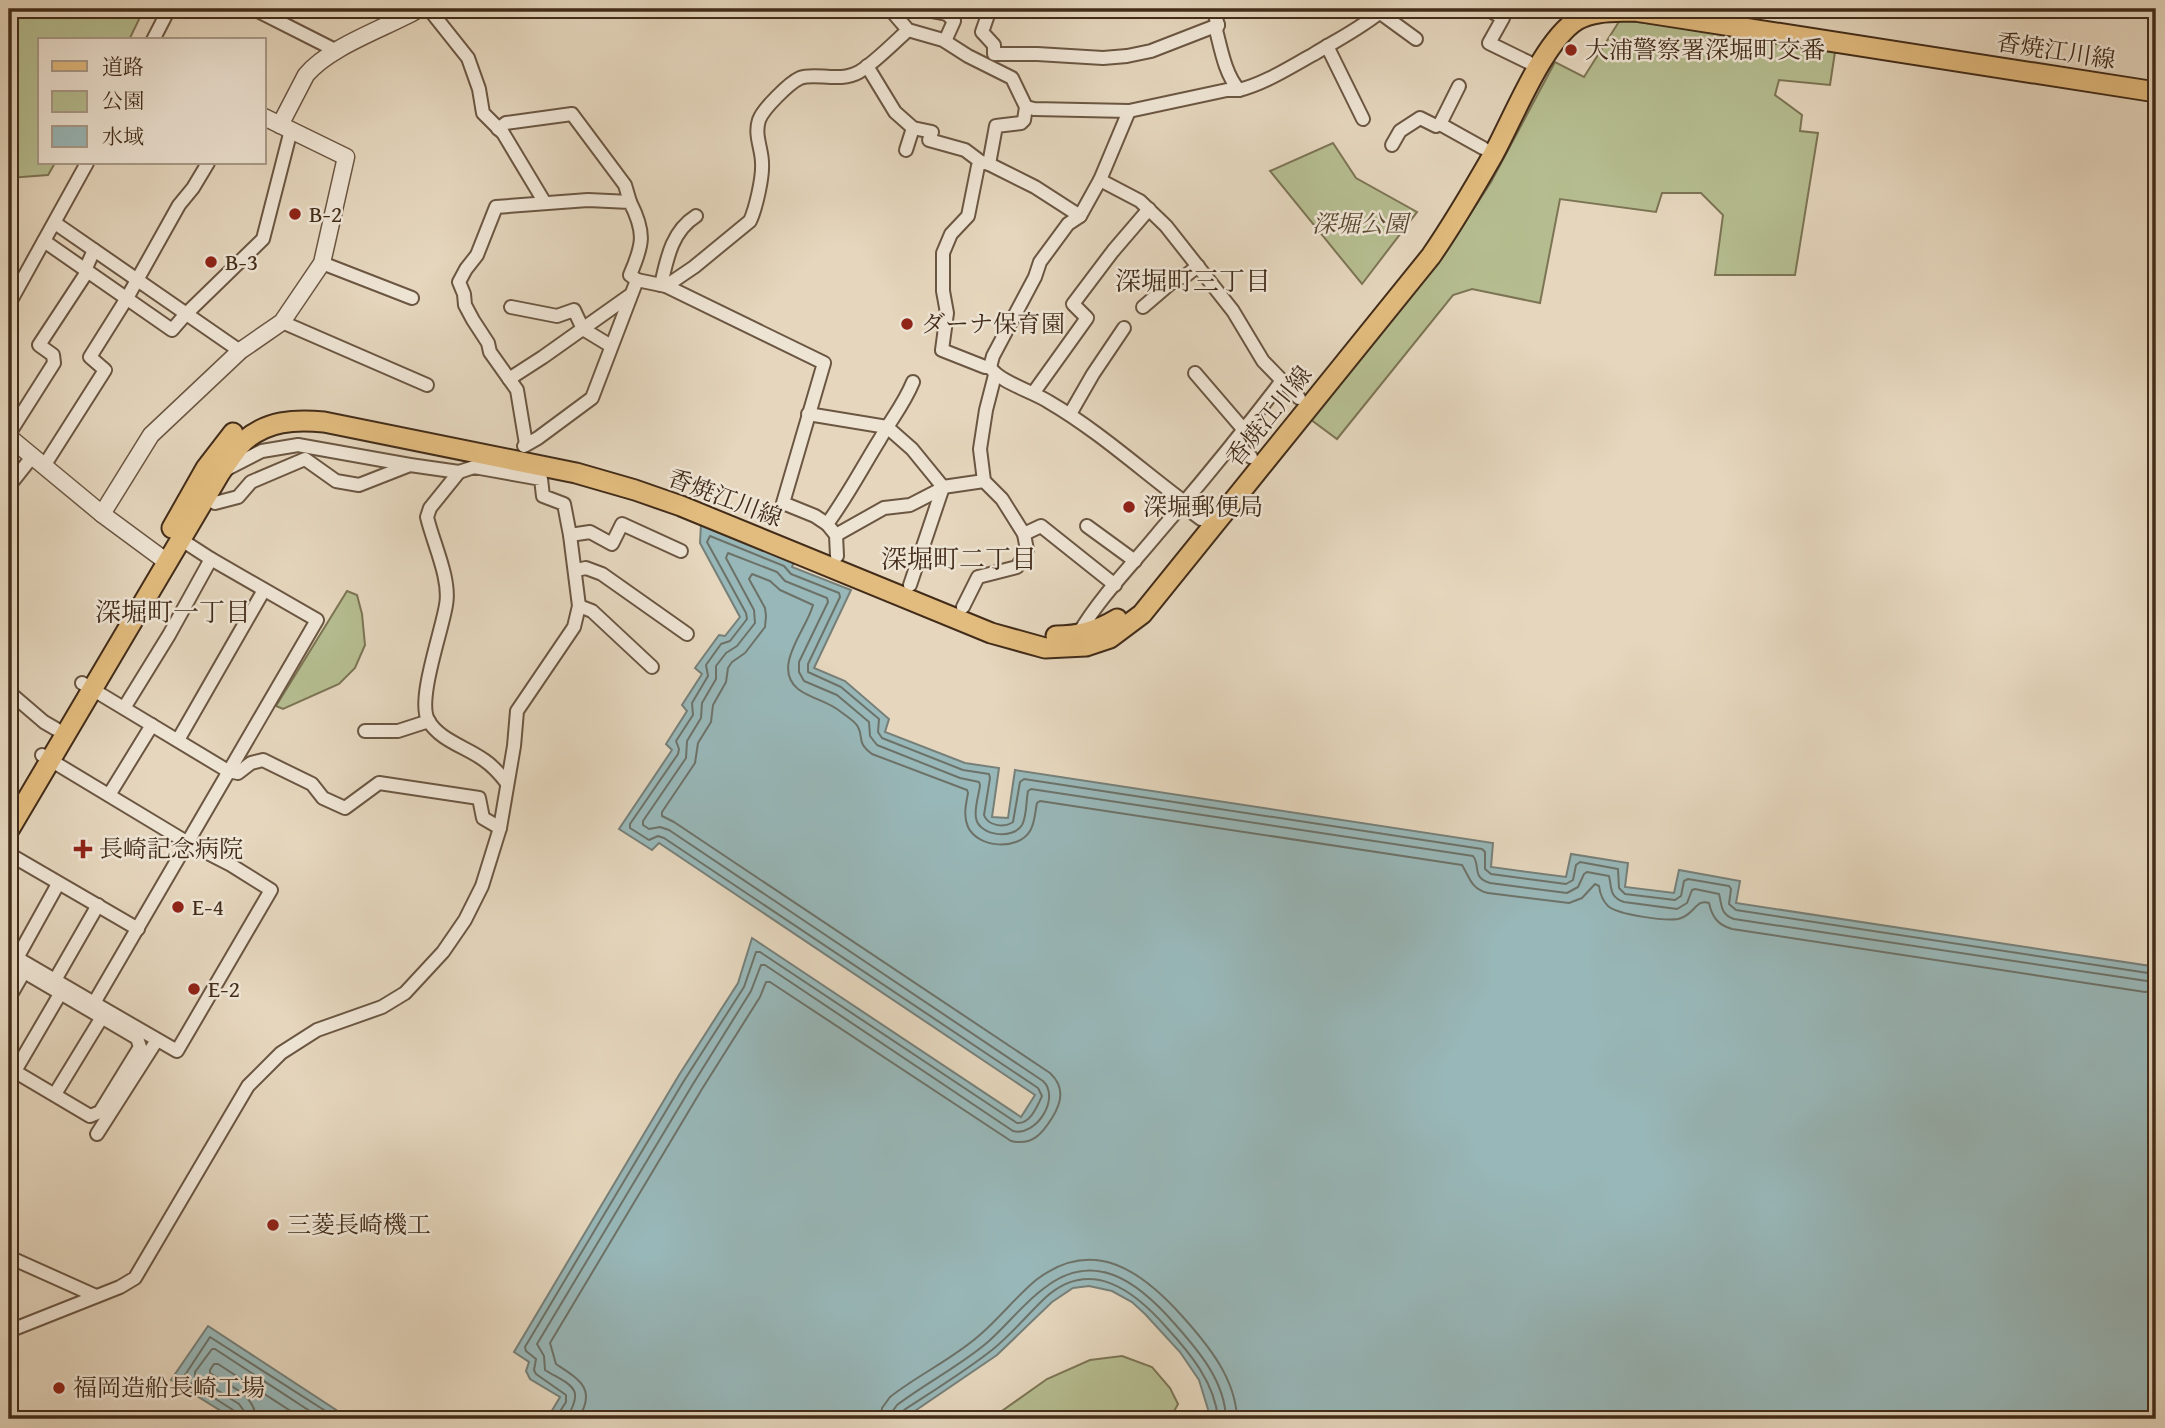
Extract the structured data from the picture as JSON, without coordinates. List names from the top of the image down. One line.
{"streets":{"main road":["香焼江川線"]},"districts":["深堀町三丁目","深堀町二丁目","深堀町一丁目"],"parks":["深堀公園"],"places":{"other":["大浦警察署深堀町交番","B-2","B-3","ダーナ保育園","深堀郵便局","E-4","E-2","三菱長崎機工","福岡造船長崎工場"],"health":["長崎記念病院"]},"legend":["道路","公園","水域"]}
